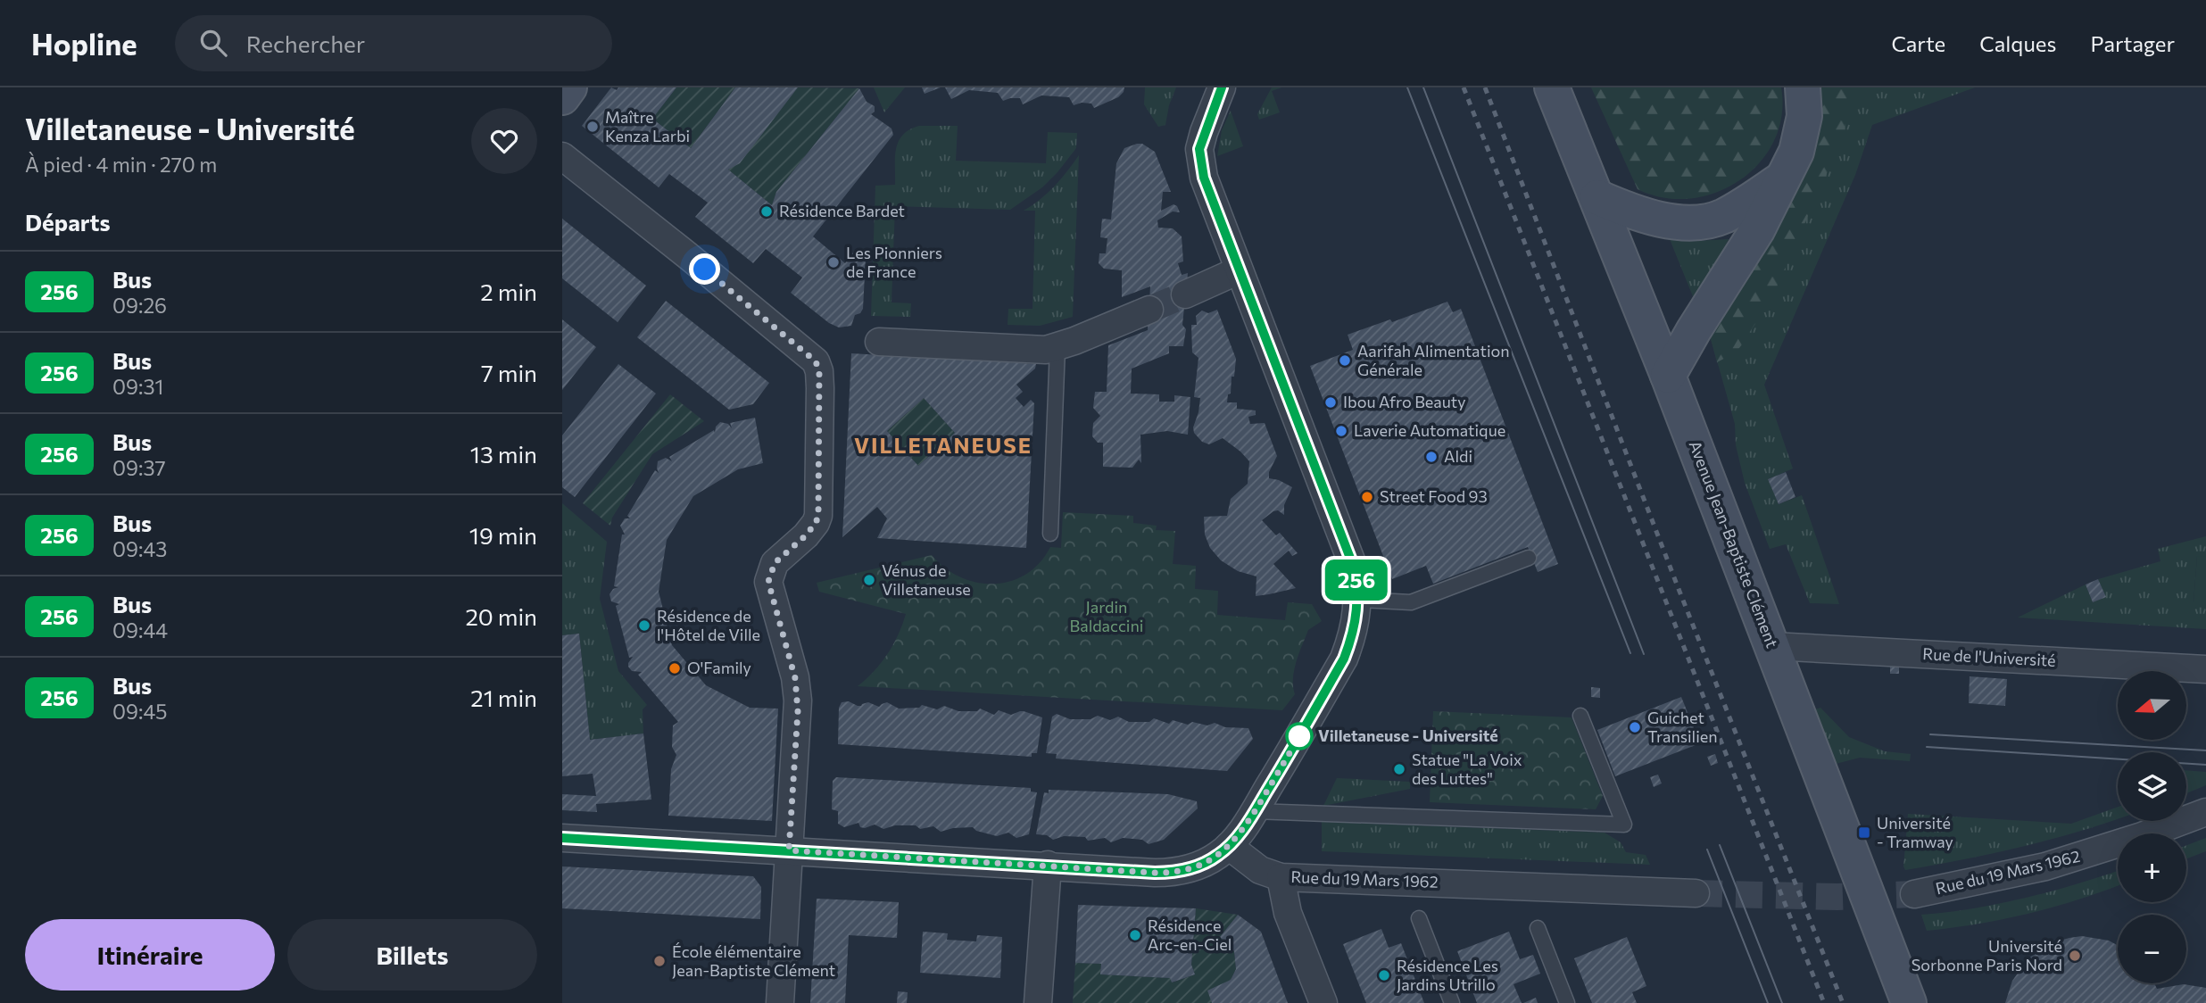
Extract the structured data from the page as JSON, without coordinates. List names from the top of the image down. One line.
{"streets":{"street":["Avenue Jean-Baptiste Clément","Rue de l'Université","Rue du 19 Mars 1962"]},"crossings":[["Avenue Jean-Baptiste Clément","Rue de l'Université"]],"districts":["VILLETANEUSE"],"parks":["Jardin Baldaccini"],"places":{"other":["Maître Kenza Larbi","Résidence Bardet","Les Pionniers de France","Aarifah Alimentation Générale","Ibou Afro Beauty","Laverie Automatique","Aldi","Street Food 93","Vénus de Villetaneuse","Résidence de l'Hôtel de Ville","O'Family","Guichet Transilien","Villetaneuse - Université","Statue \"La Voix des Luttes\"","Résidence Arc-en-Ciel","Université Sorbonne Paris Nord","École élémentaire Jean-Baptiste Clément","Résidence Les Jardins Utrillo"],"transit":["Université - Tramway"]},"lines":["bus line 256"],"north":"left","page":{"header":"Hopline","search":"Rechercher","nav":["Carte","Calques","Partager"],"heading":[["Villetaneuse - Université","À pied · 4 min · 270 m"],"Départs"],"on_map":"256","list":[{"mark":"256","name":"Bus","note":"09:26","value":"2 min"},{"mark":"256","name":"Bus","note":"09:31","value":"7 min"},{"mark":"256","name":"Bus","note":"09:37","value":"13 min"},{"mark":"256","name":"Bus","note":"09:43","value":"19 min"},{"mark":"256","name":"Bus","note":"09:44","value":"20 min"},{"mark":"256","name":"Bus","note":"09:45","value":"21 min"}],"map_buttons":["+","−"],"buttons":["Itinéraire","Billets"]}}
